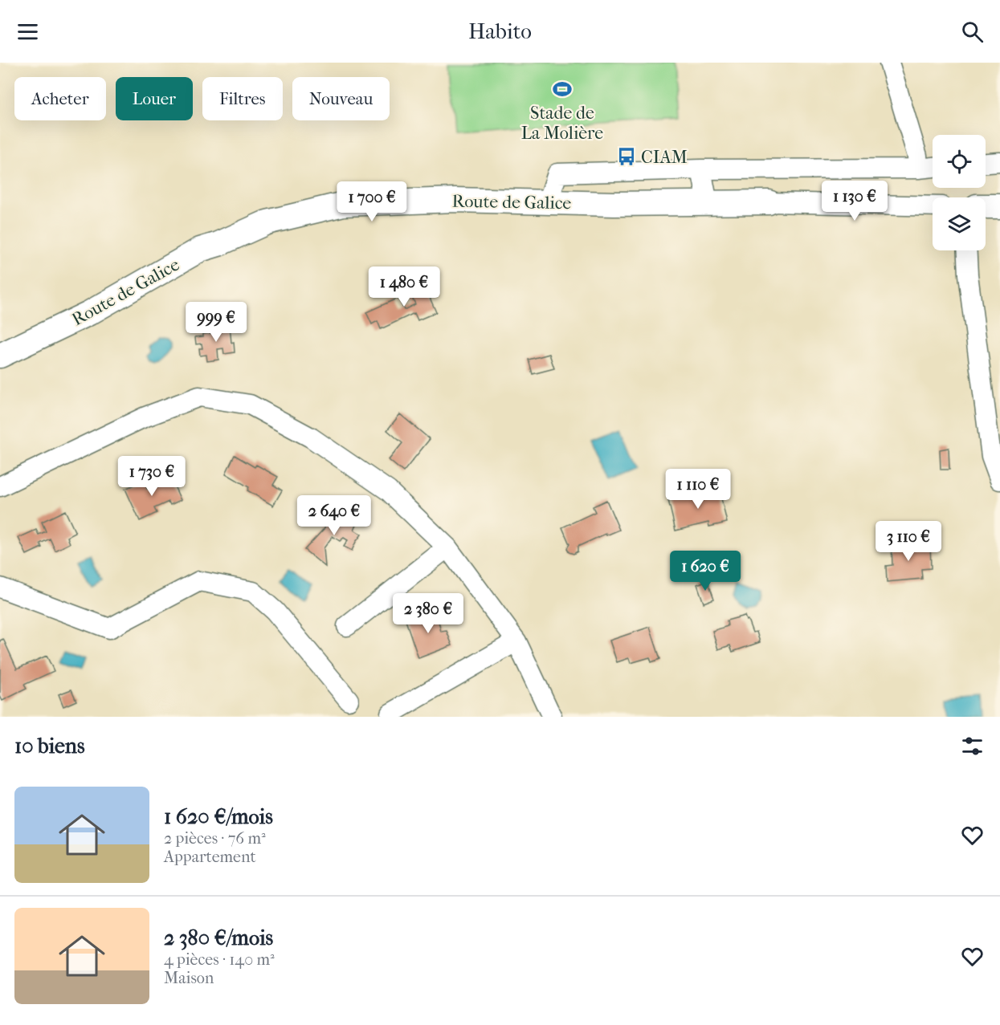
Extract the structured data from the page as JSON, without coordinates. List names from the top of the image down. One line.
{"streets":{"main road":["Route de Galice"]},"places":{"sports":["Stade de La Molière"],"bus stop":["CIAM"]},"page":{"header":"Habito","chip":["Acheter","Louer","Filtres","Nouveau"],"price":["1 130 €","1 700 €","1 480 €","999 €","1 730 €","1 110 €","2 640 €","3 110 €","1 620 €","2 380 €"],"heading":"10 biens","list":[{"name":"1 620 €/mois","note":"2 pièces · 76 m² · Appartement"},{"name":"2 380 €/mois","note":"4 pièces · 140 m² · Maison"}]}}
